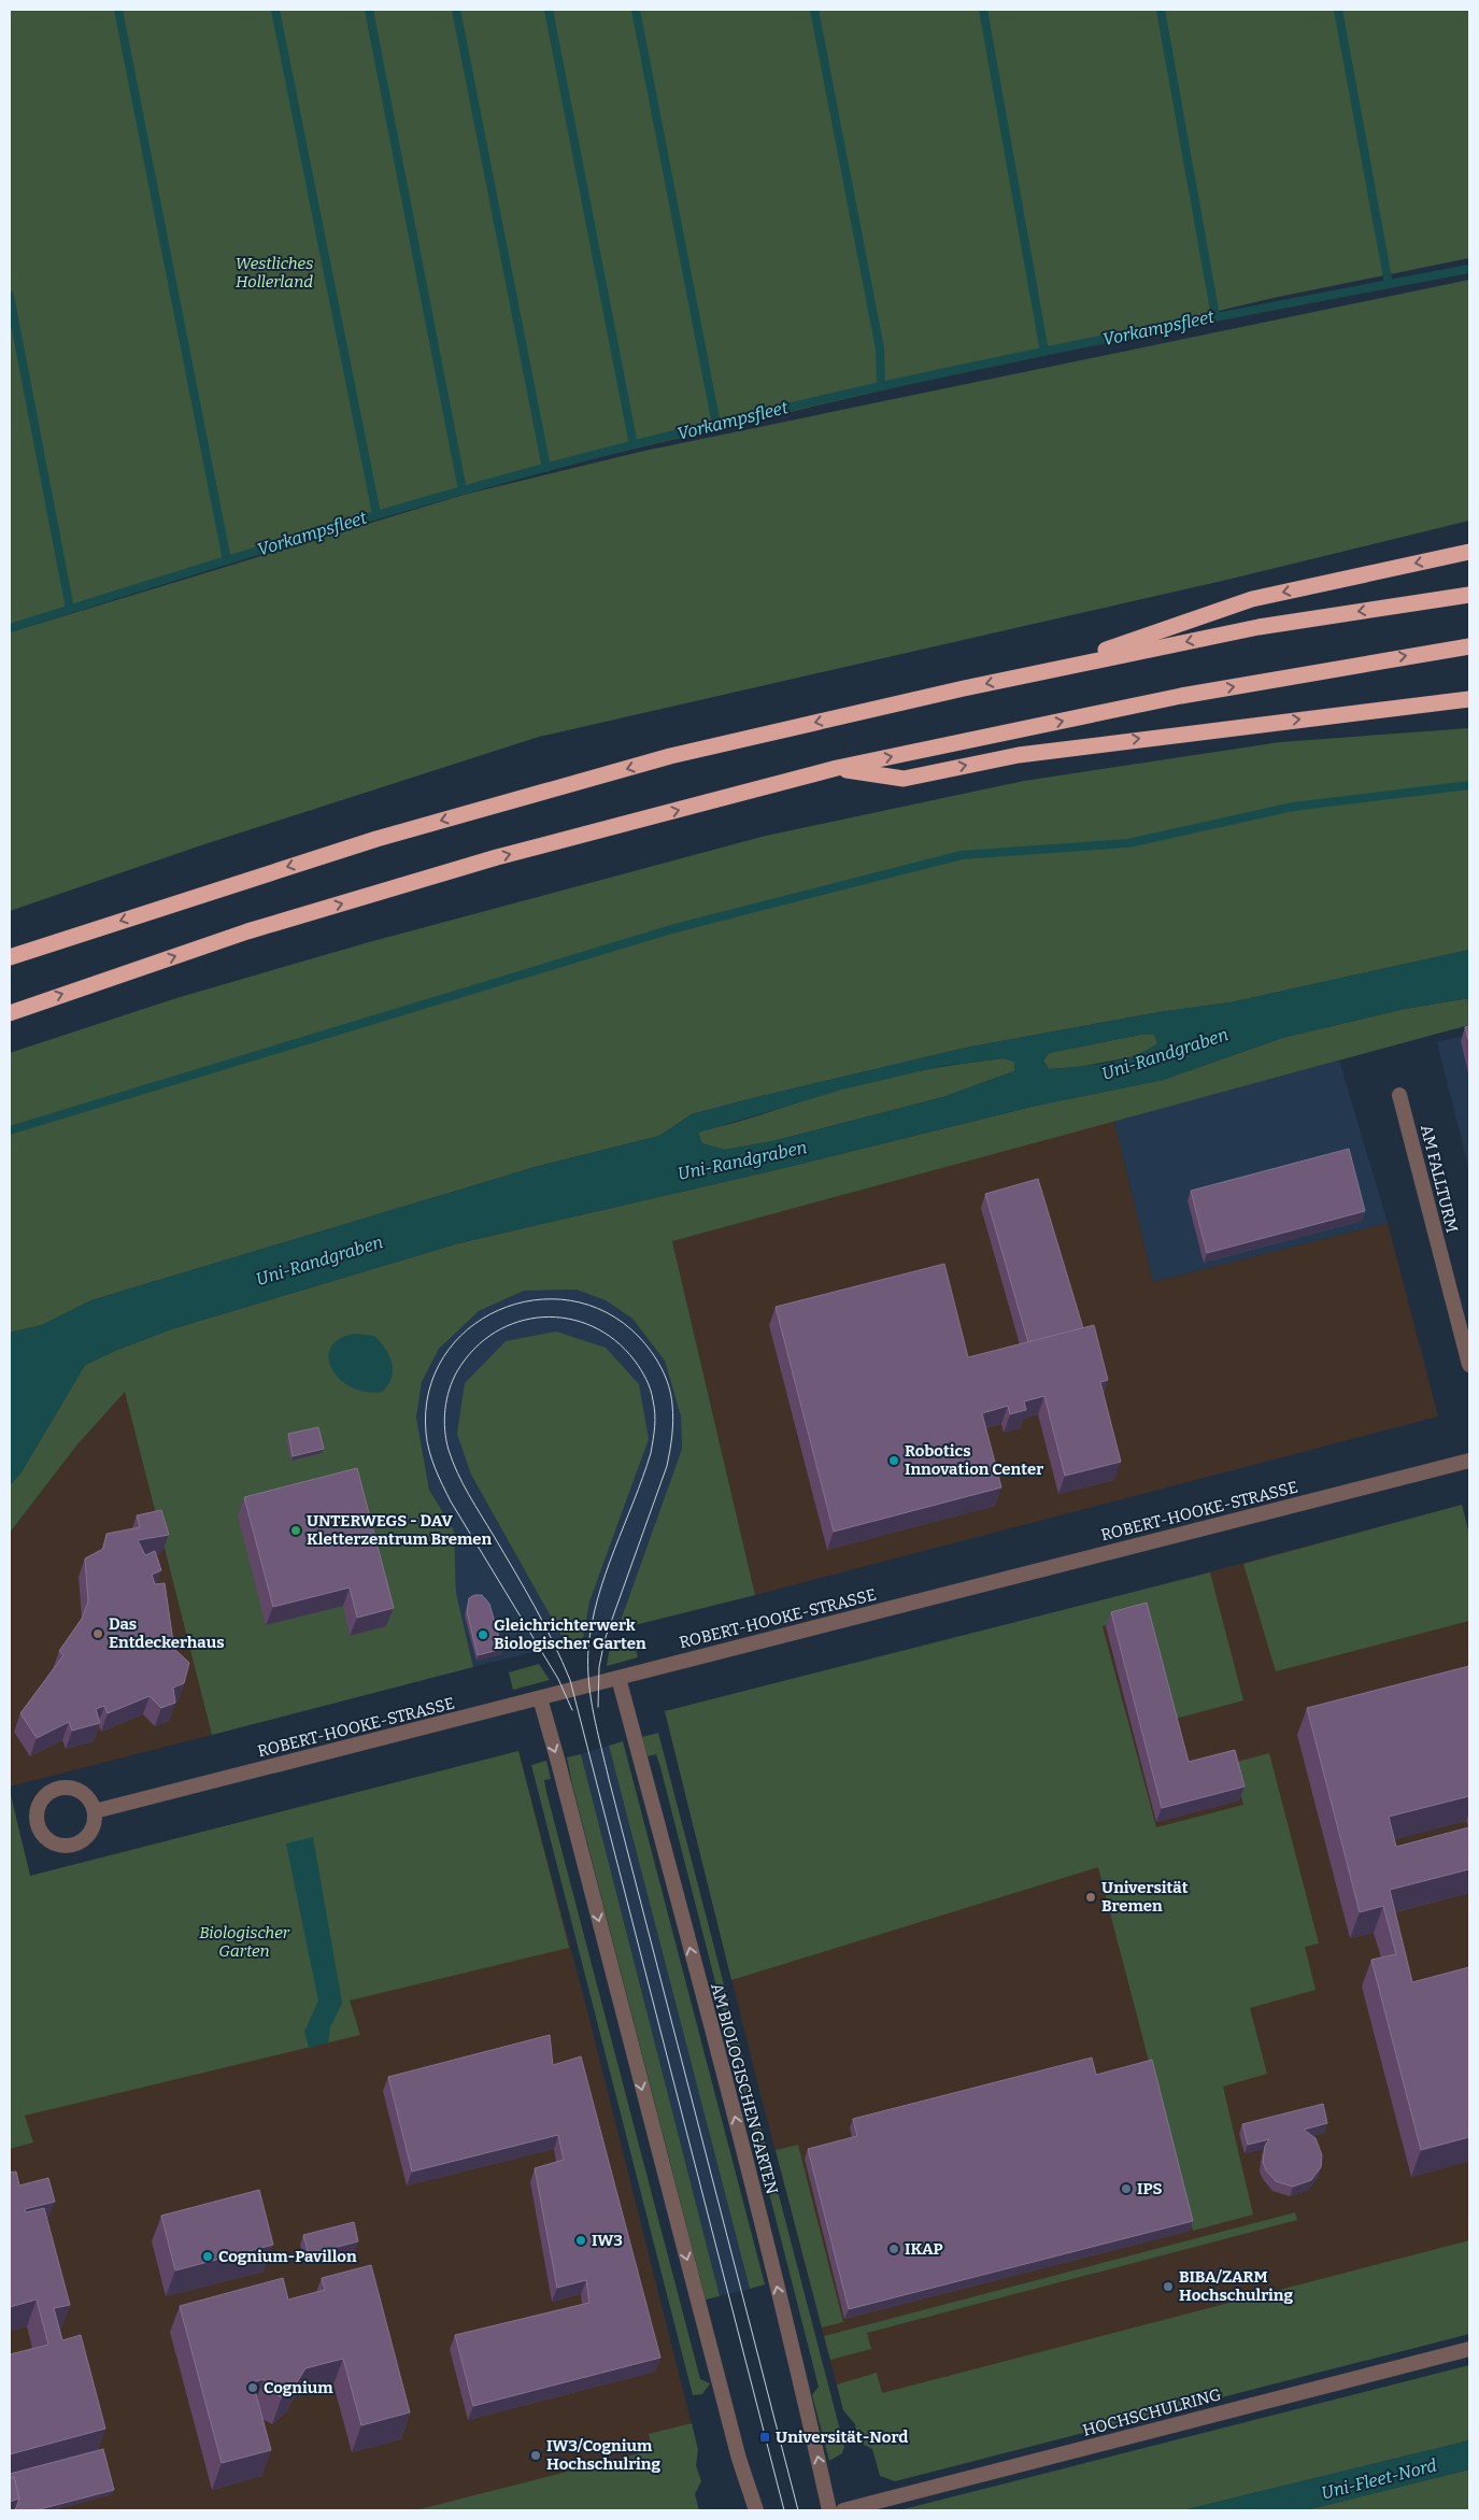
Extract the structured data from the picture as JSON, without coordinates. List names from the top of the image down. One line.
{"streets":{"street":["AM FALLTURM","ROBERT-HOOKE-STRASSE","AM BIOLOGISCHEN GARTEN","HOCHSCHULRING"]},"crossings":[["ROBERT-HOOKE-STRASSE","AM BIOLOGISCHEN GARTEN"]],"water":["Vorkampsfleet","Uni-Randgraben","Uni-Fleet-Nord"],"parks":["Westliches Hollerland","Biologischer Garten"],"places":{"other":["Robotics Innovation Center","UNTERWEGS - DAV Kletterzentrum Bremen","Das Entdeckerhaus","Gleichrichterwerk Biologischer Garten","Universität Bremen","IPS","IW3","IKAP","Cognium-Pavillon","BIBA/ZARM Hochschulring","Cognium","IW3/Cognium Hochschulring"],"transit":["Universität-Nord"]}}
